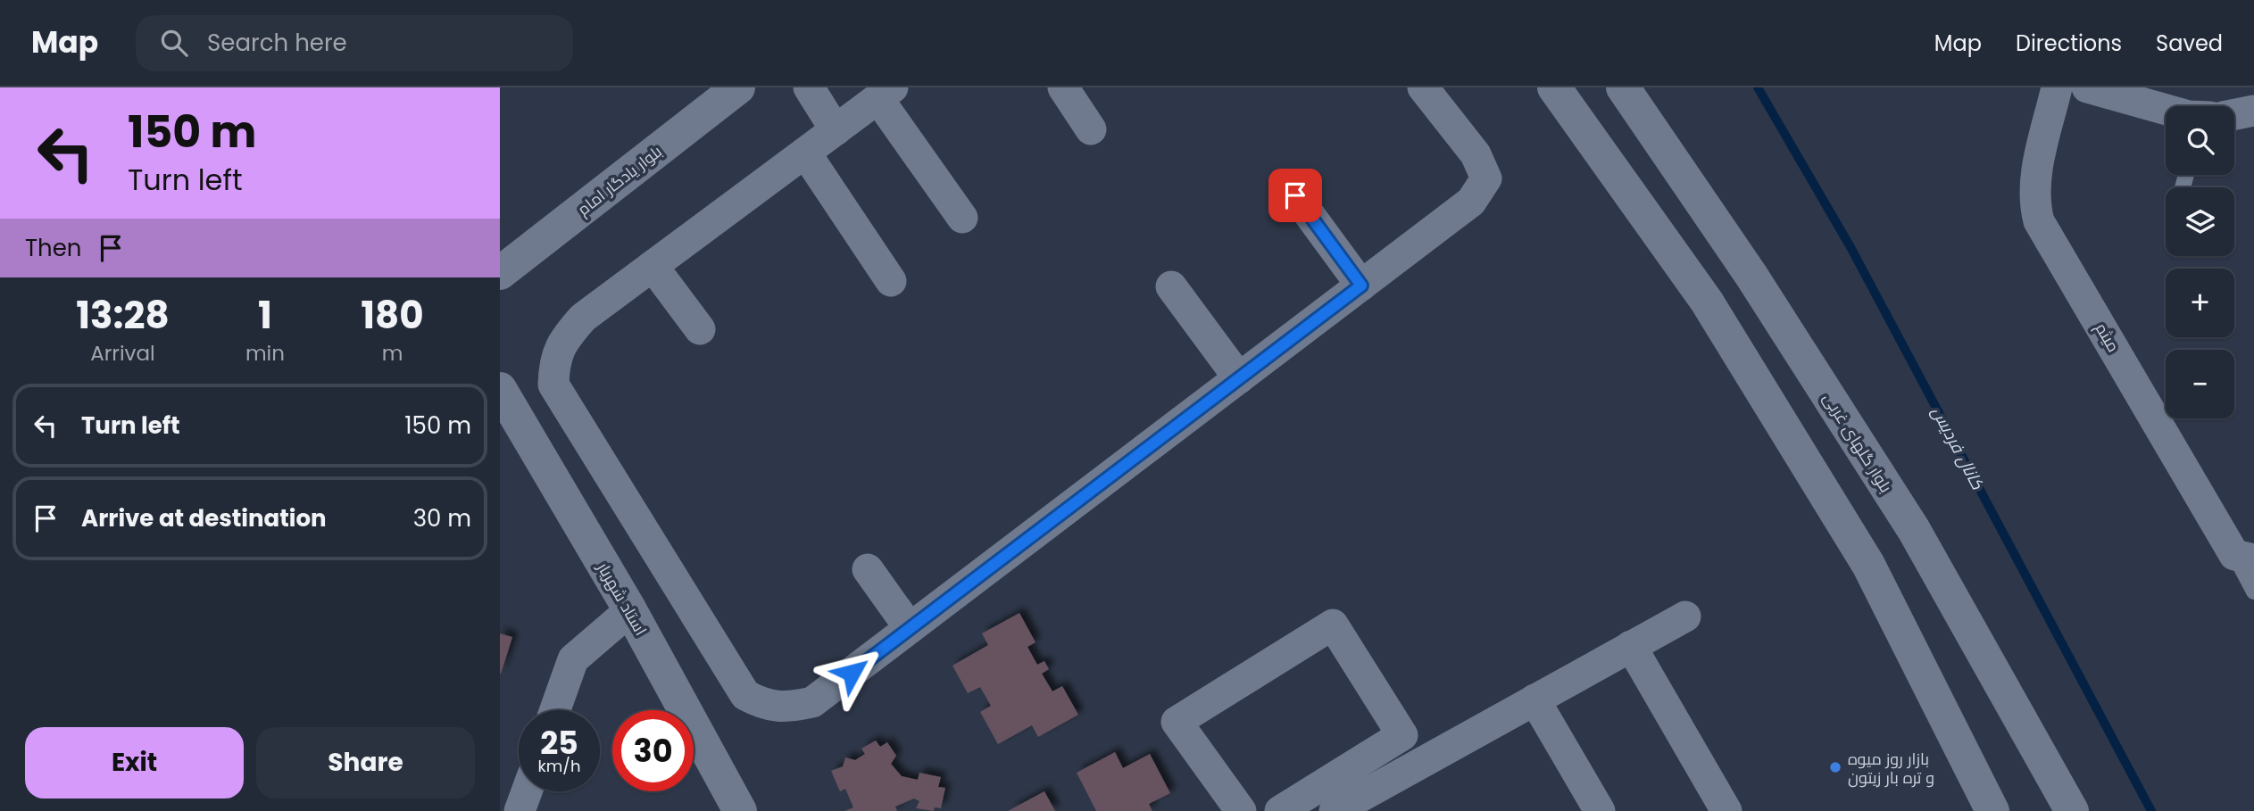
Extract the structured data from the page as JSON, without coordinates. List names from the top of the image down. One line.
{"streets":{"main road":["بلوار یادگار امام","بلوار گلهای غربی","استاد شهریار"],"street":["میثم"]},"water":["کانال فردیس"],"places":["بازار روز میوه و تره بار زیتون"],"page":{"header":"Map","search":"Search here","nav":["Map","Directions","Saved"],"turn":["150 m","Turn left"],"map_buttons":["+","−"],"then":"Then","eta":["13:28","Arrival","1","min","180","m"],"list":[{"name":"Turn left","value":"150 m"},{"name":"Arrive at destination","value":"30 m"}],"speed":"25 km/h","limit":"30","buttons":["Exit","Share"]}}
